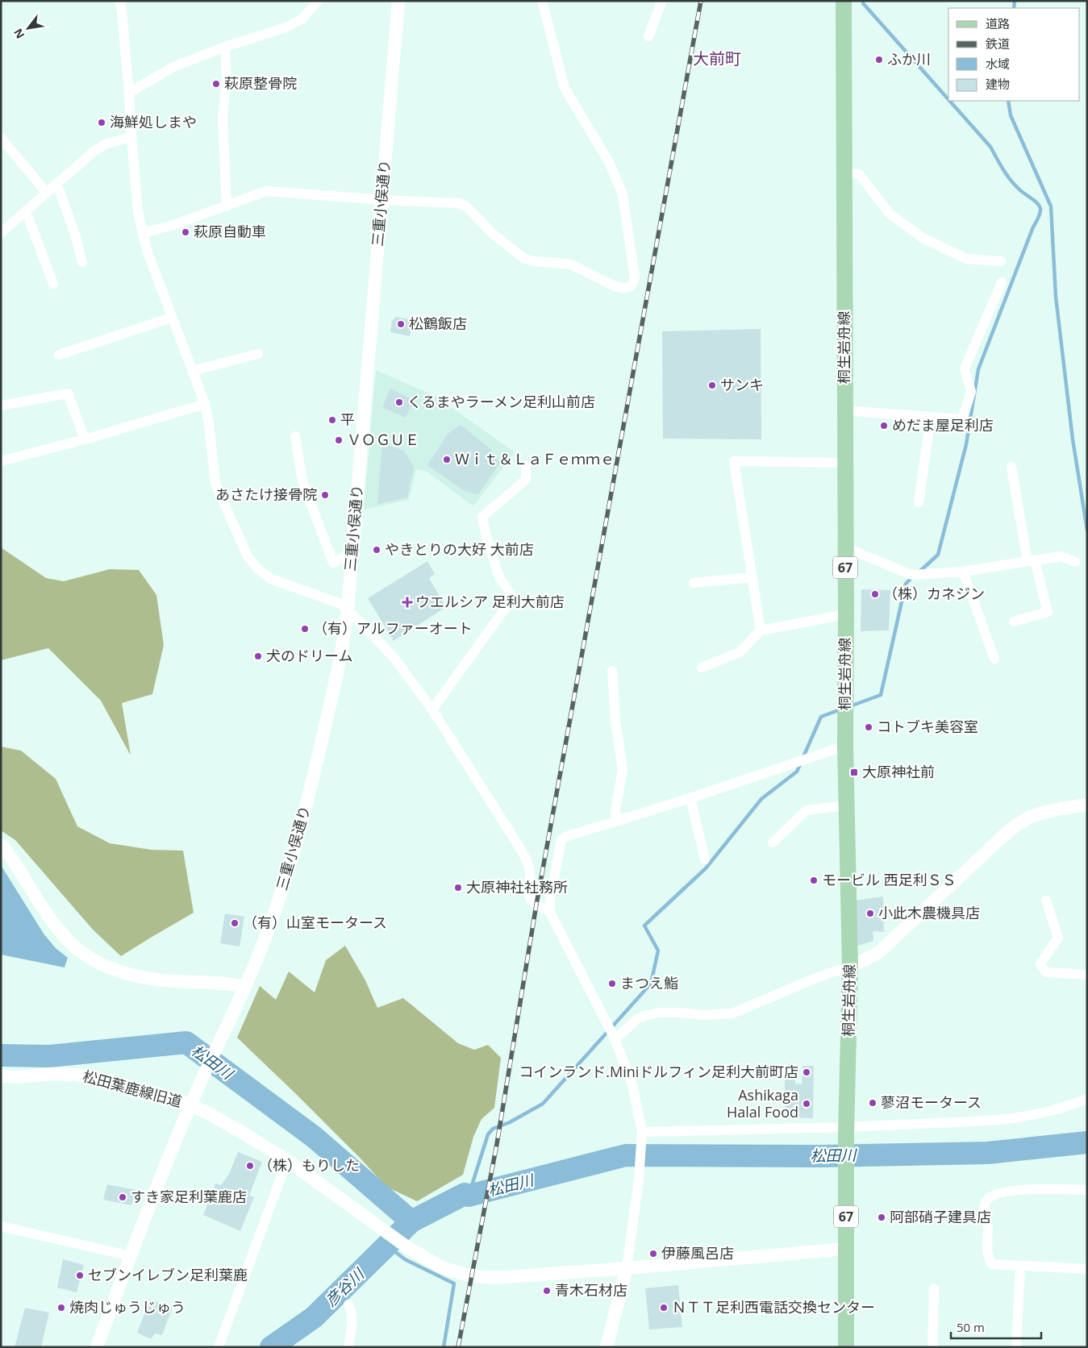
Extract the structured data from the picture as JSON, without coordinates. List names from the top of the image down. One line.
{"streets":{"main road":["桐生岩舟線","67"],"street":["三重小俣通り","松田葉鹿線旧道"]},"crossings":[["三重小俣通り","松田葉鹿線旧道"]],"districts":["大前町"],"water":["松田川","彦谷川"],"places":{"other":["ふか川","萩原整骨院","海鮮処しまや","萩原自動車","松鶴飯店","サンキ","くるまやラーメン足利山前店","平","めだま屋足利店","ＶＯＧＵＥ","Ｗｉｔ＆ＬａＦｅｍｍｅ","あさたけ接骨院","やきとりの大好 大前店","（株）カネジン","（有）アルファーオート","犬のドリーム","コトブキ美容室","モービル 西足利ＳＳ","大原神社社務所","小此木農機具店","（有）山室モータース","まつえ鮨","コインランド.Miniドルフィン足利大前町店","蓼沼モータース","Ashikaga Halal Food","（株）もりした","すき家足利葉鹿店","阿部硝子建具店","伊藤風呂店","セブンイレブン足利葉鹿","青木石材店","焼肉じゅうじゅう","ＮＴＴ足利西電話交換センター"],"health":["ウエルシア 足利大前店"],"transit":["大原神社前"]},"legend":["道路","鉄道","水域","建物"],"scale_bar":"50 m","north":"bottom left"}
